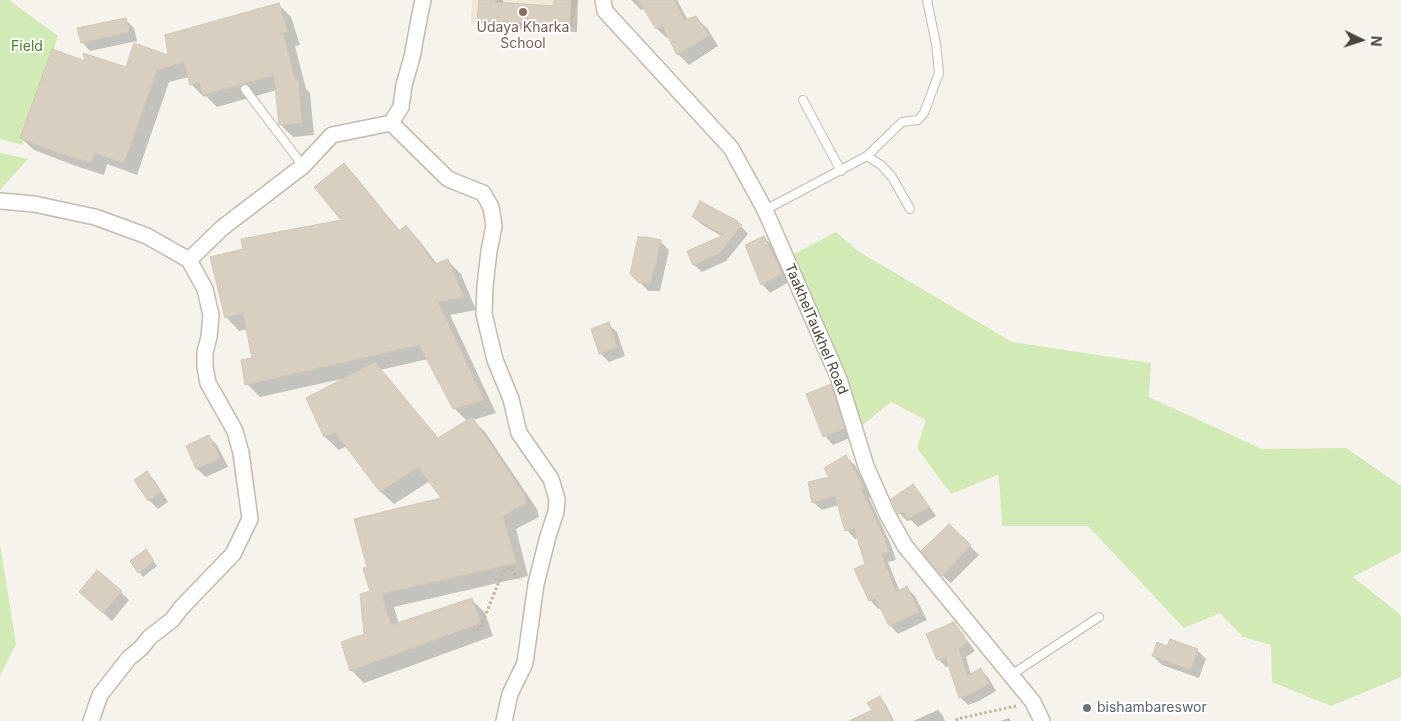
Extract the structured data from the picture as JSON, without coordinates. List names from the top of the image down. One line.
{"streets":{"street":["TaakhelTaukhel Road"]},"parks":["Field"],"places":["Udaya Kharka School","bishambareswor"],"north":"right"}
